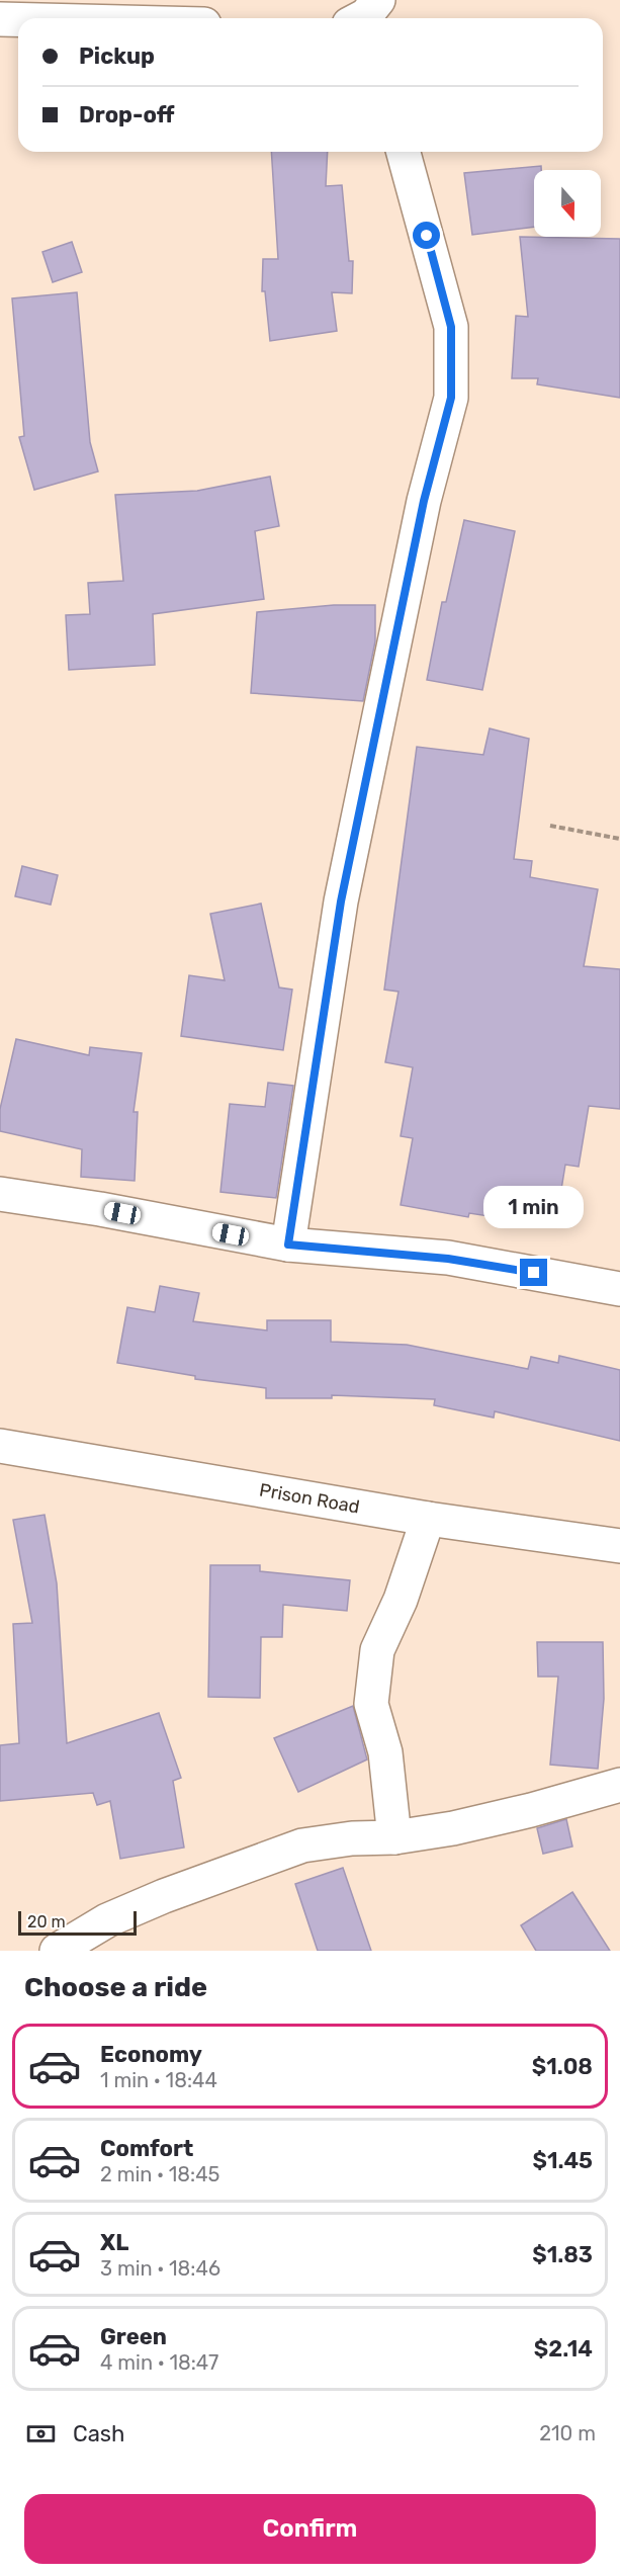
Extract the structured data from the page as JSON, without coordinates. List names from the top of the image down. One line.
{"streets":{"street":["Prison Road"]},"scale_bar":"20 m","north":"bottom","page":{"banner":["Pickup","Drop-off"],"bubble":"1 min","scale":"20 m","heading":"Choose a ride","list":[{"name":"Economy","note":"1 min · 18:44","value":"$1.08"},{"name":"Comfort","note":"2 min · 18:45","value":"$1.45"},{"name":"XL","note":"3 min · 18:46","value":"$1.83"},{"name":"Green","note":"4 min · 18:47","value":"$2.14"}],"pay":["Cash","210 m"],"buttons":"Confirm"}}
